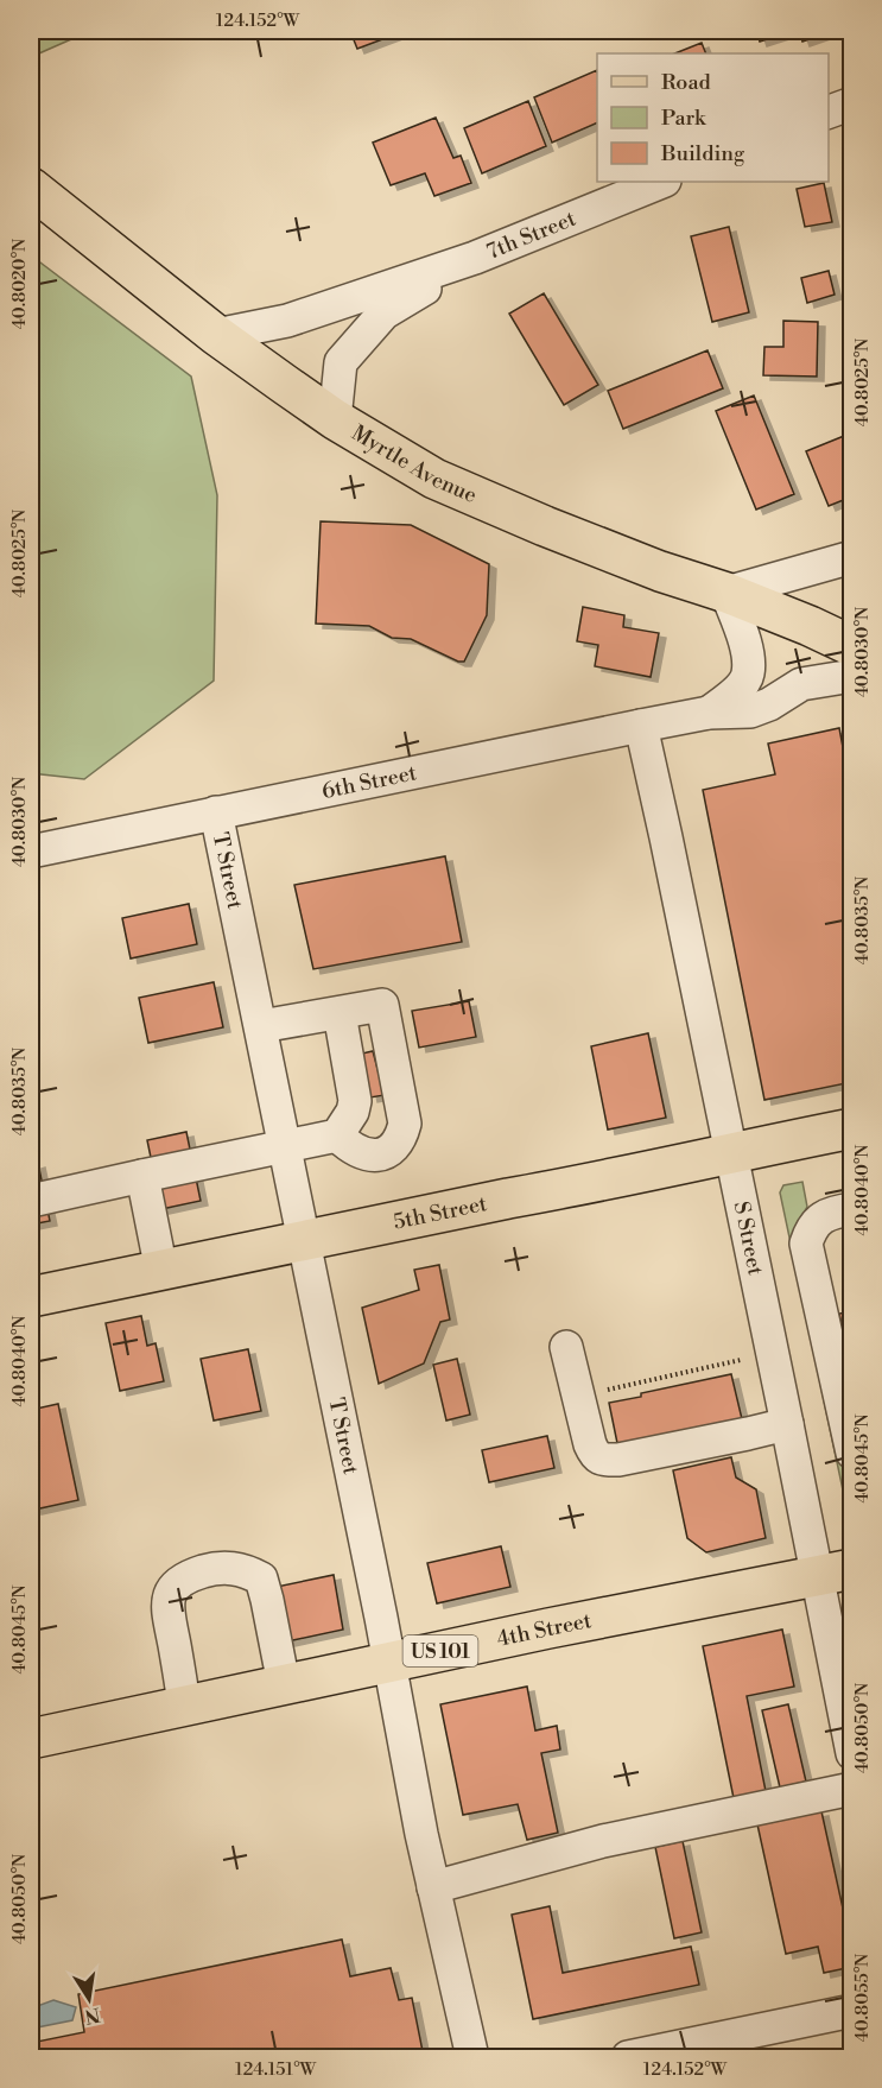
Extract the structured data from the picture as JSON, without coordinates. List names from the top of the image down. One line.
{"streets":{"main road":["Myrtle Avenue","5th Street","4th Street","US 101"],"street":["7th Street","6th Street","T Street","S Street"]},"crossings":[["Myrtle Avenue","6th Street"],["6th Street","T Street"],["6th Street","S Street"],["T Street","5th Street"],["T Street","4th Street"],["5th Street","S Street"],["S Street","4th Street"]],"legend":["Road","Park","Building"],"north":"bottom","coordinates":["124.152°W","40.8020°N","40.8025°N","40.8030°N","40.8035°N","40.8040°N","40.8045°N","40.8050°N","40.8055°N","124.151°W"]}
